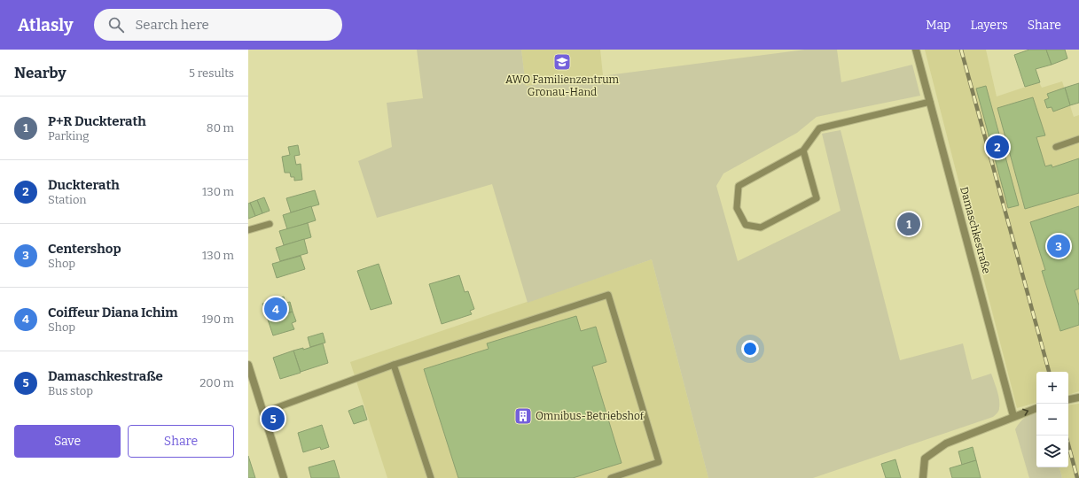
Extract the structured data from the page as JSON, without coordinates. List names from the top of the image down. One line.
{"streets":{"street":["Damaschkestraße"]},"places":{"school or university":["AWO Familienzentrum Gronau-Hand"],"building":["Omnibus-Betriebshof"]},"page":{"header":"Atlasly","search":"Search here","nav":["Map","Layers","Share"],"heading":["Nearby","5 results"],"list":[{"mark":"1","name":"P+R Duckterath","note":"Parking","value":"80 m"},{"mark":"2","name":"Duckterath","note":"Station","value":"130 m"},{"mark":"3","name":"Centershop","note":"Shop","value":"130 m"},{"mark":"4","name":"Coiffeur Diana Ichim","note":"Shop","value":"190 m"},{"mark":"5","name":"Damaschkestraße","note":"Bus stop","value":"200 m"}],"pins":["2","1","3","4","5"],"map_buttons":["+","−"],"buttons":["Save","Share"]}}
